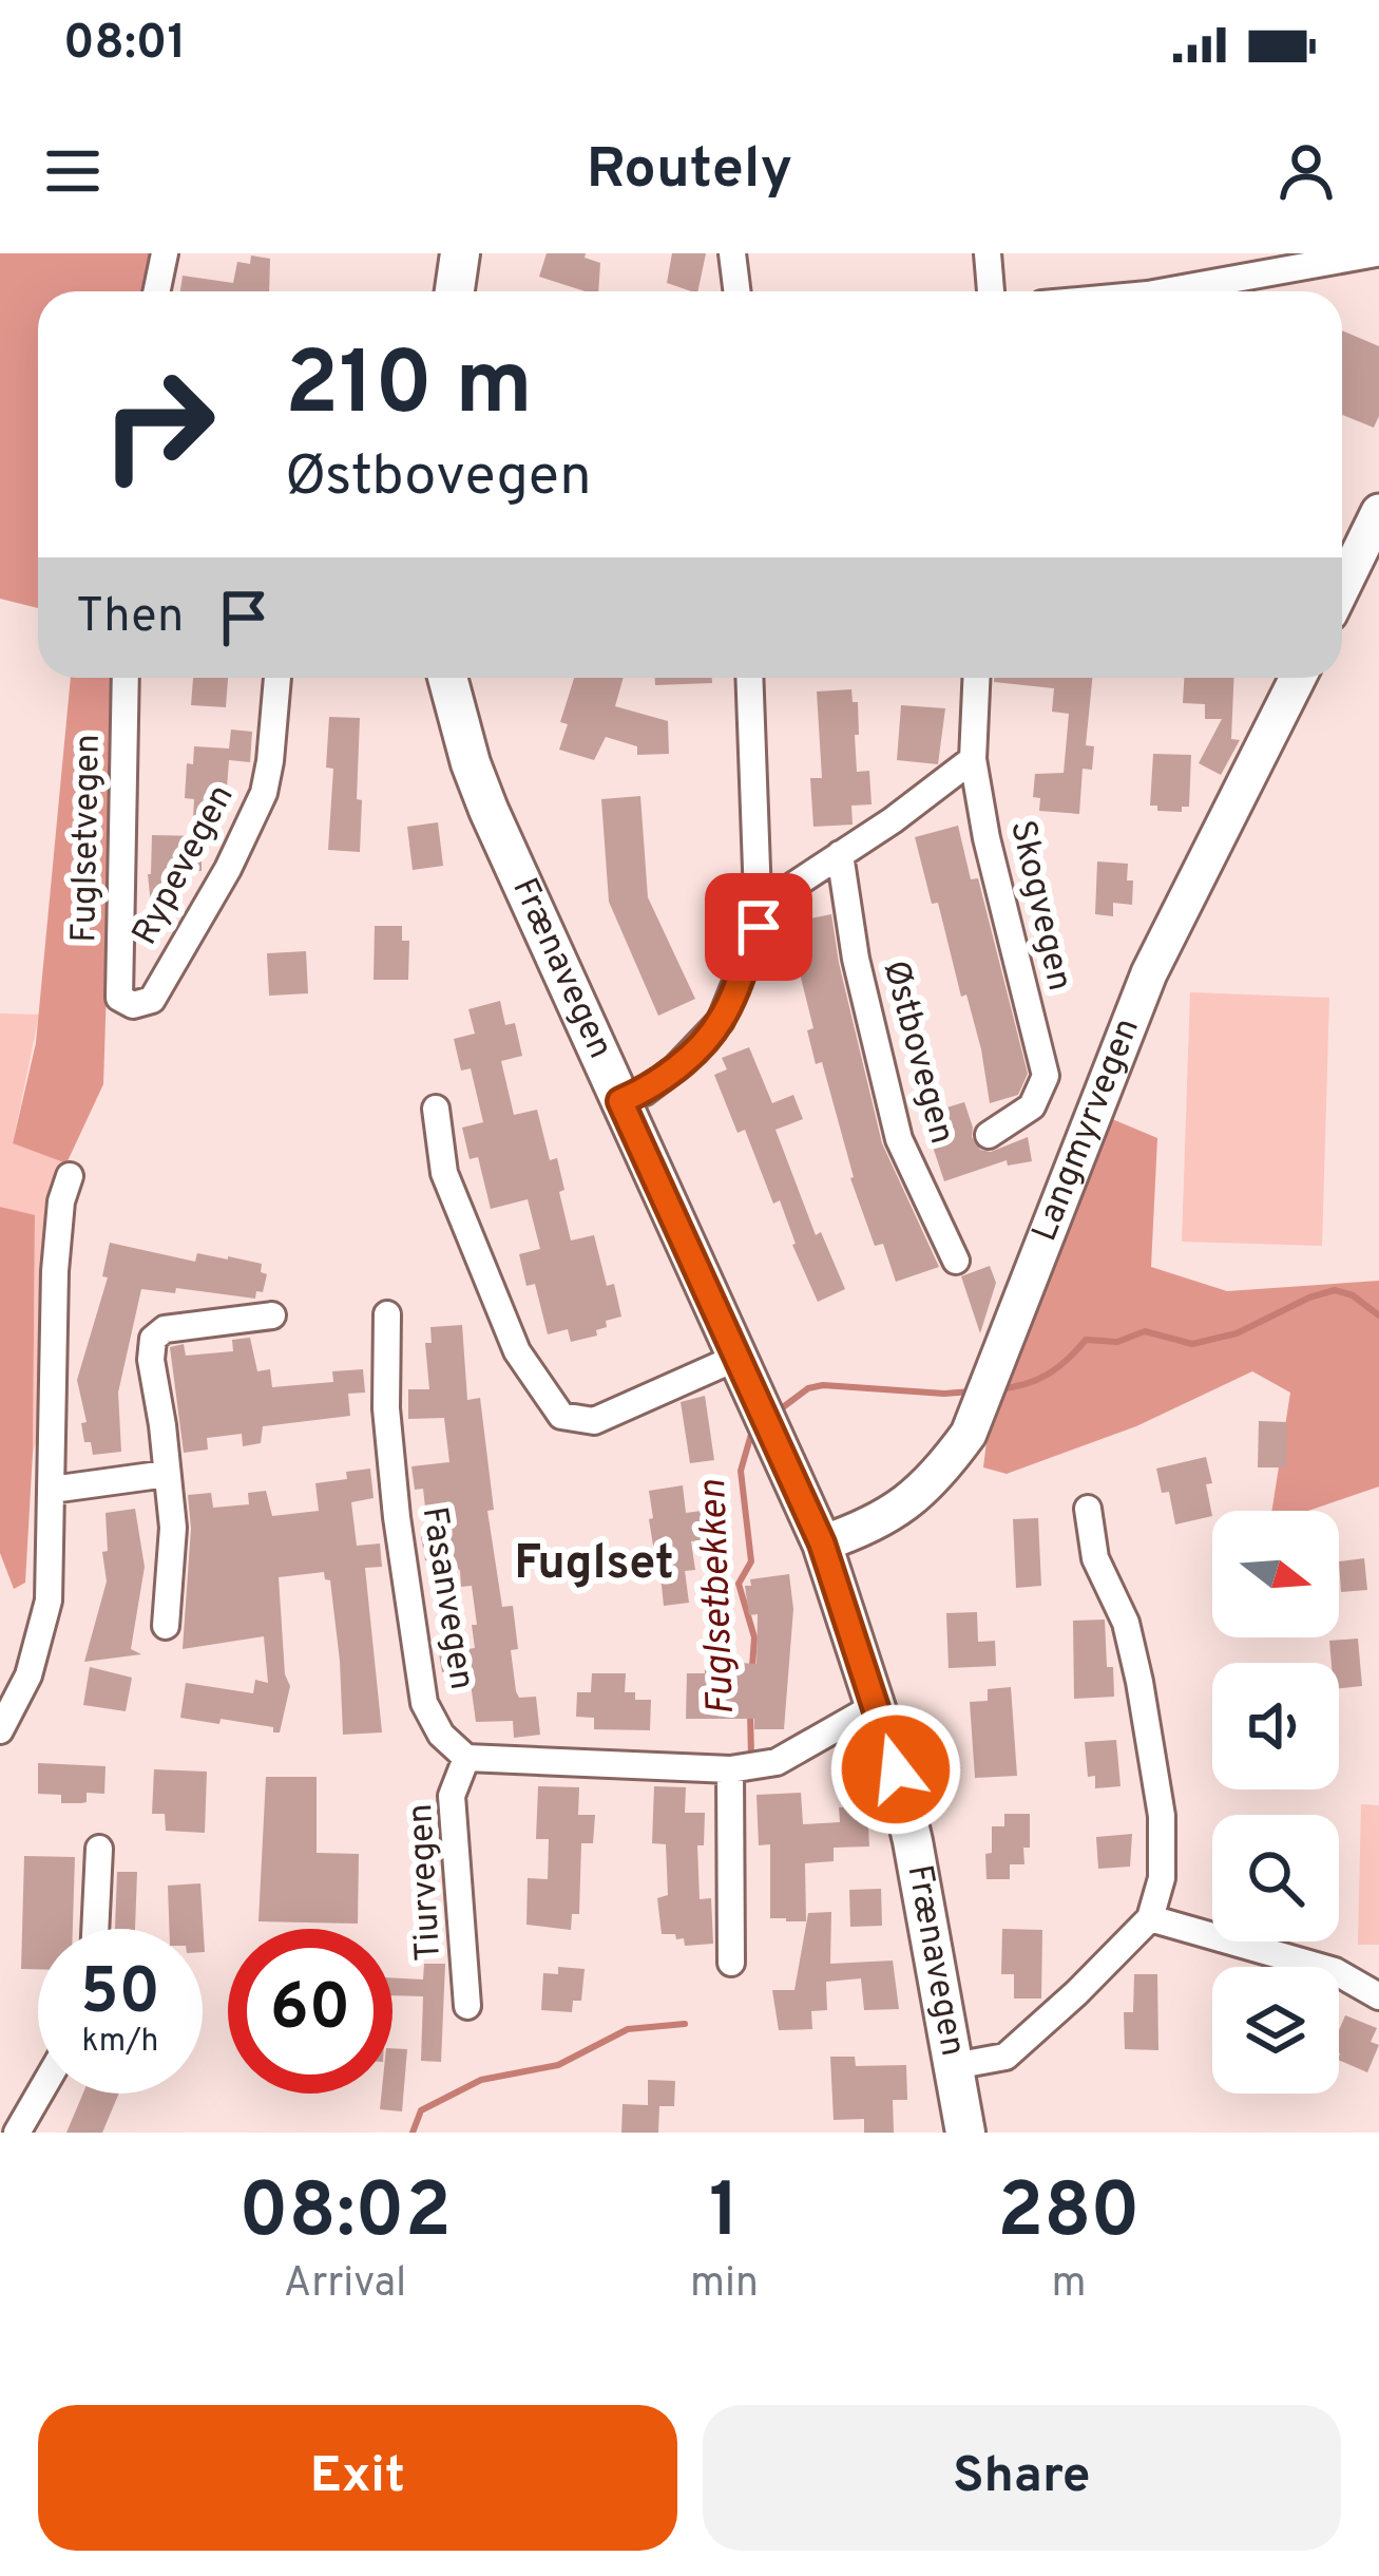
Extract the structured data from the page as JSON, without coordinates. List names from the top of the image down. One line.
{"streets":{"main road":["Frænavegen","Langmyrvegen"],"street":["Fuglsetvegen","Rypevegen","Skogvegen","Østbovegen","Fasanvegen","Tiurvegen"]},"crossings":[["Fuglsetvegen","Rypevegen"],["Frænavegen","Langmyrvegen"],["Fasanvegen","Tiurvegen"]],"districts":["Fuglset"],"water":["Fuglsetbekken"],"north":"right","page":{"status":"08:01","header":"Routely","turn":["210 m","Østbovegen"],"then":"Then","speed":"50 km/h","limit":"60","eta":["08:02","Arrival","1","min","280","m"],"buttons":["Exit","Share"]}}
